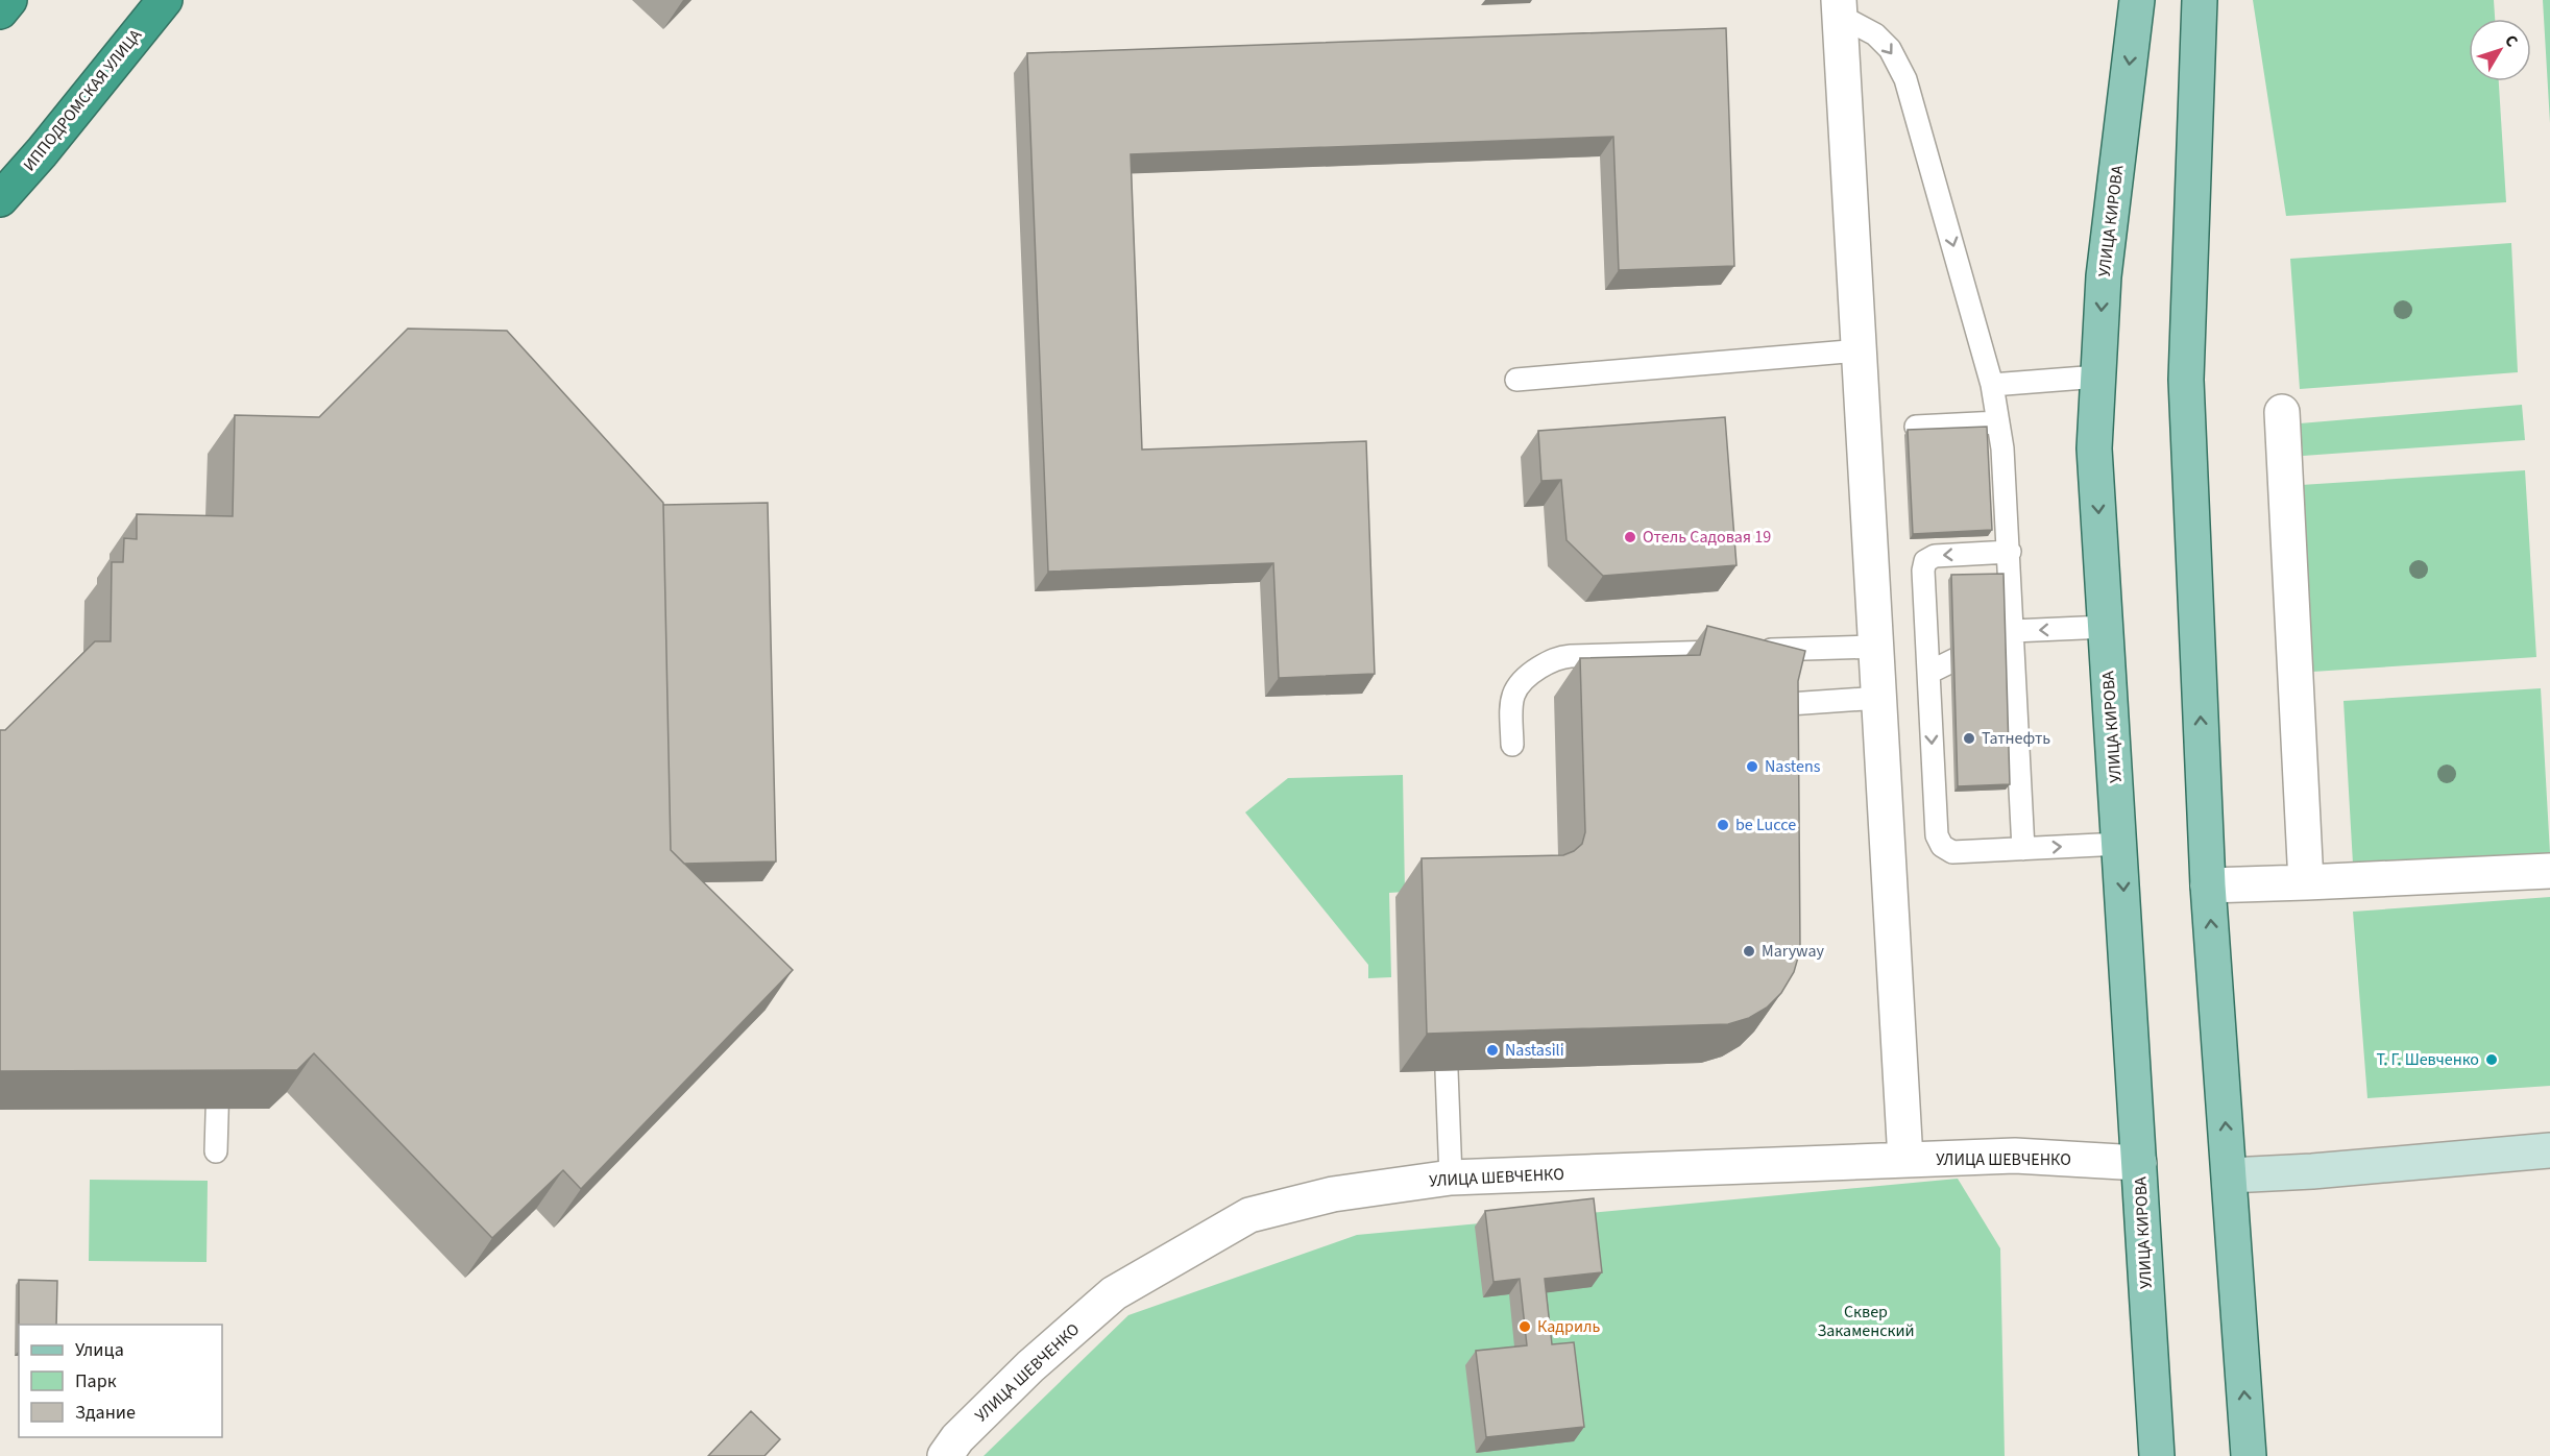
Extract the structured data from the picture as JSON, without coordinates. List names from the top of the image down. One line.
{"streets":{"highway":["ИППОДРОМСКАЯ УЛИЦА"],"main road":["УЛИЦА КИРОВА"],"street":["УЛИЦА ШЕВЧЕНКО"]},"crossings":[["УЛИЦА КИРОВА","УЛИЦА ШЕВЧЕНКО"]],"parks":["Сквер Закаменский"],"places":["Отель Садовая 19","Татнефть","Nastens","be Lucce","Maryway","Nastasili","Т. Г. Шевченко","Кадриль"],"legend":["Улица","Парк","Здание"],"north":"top right"}
